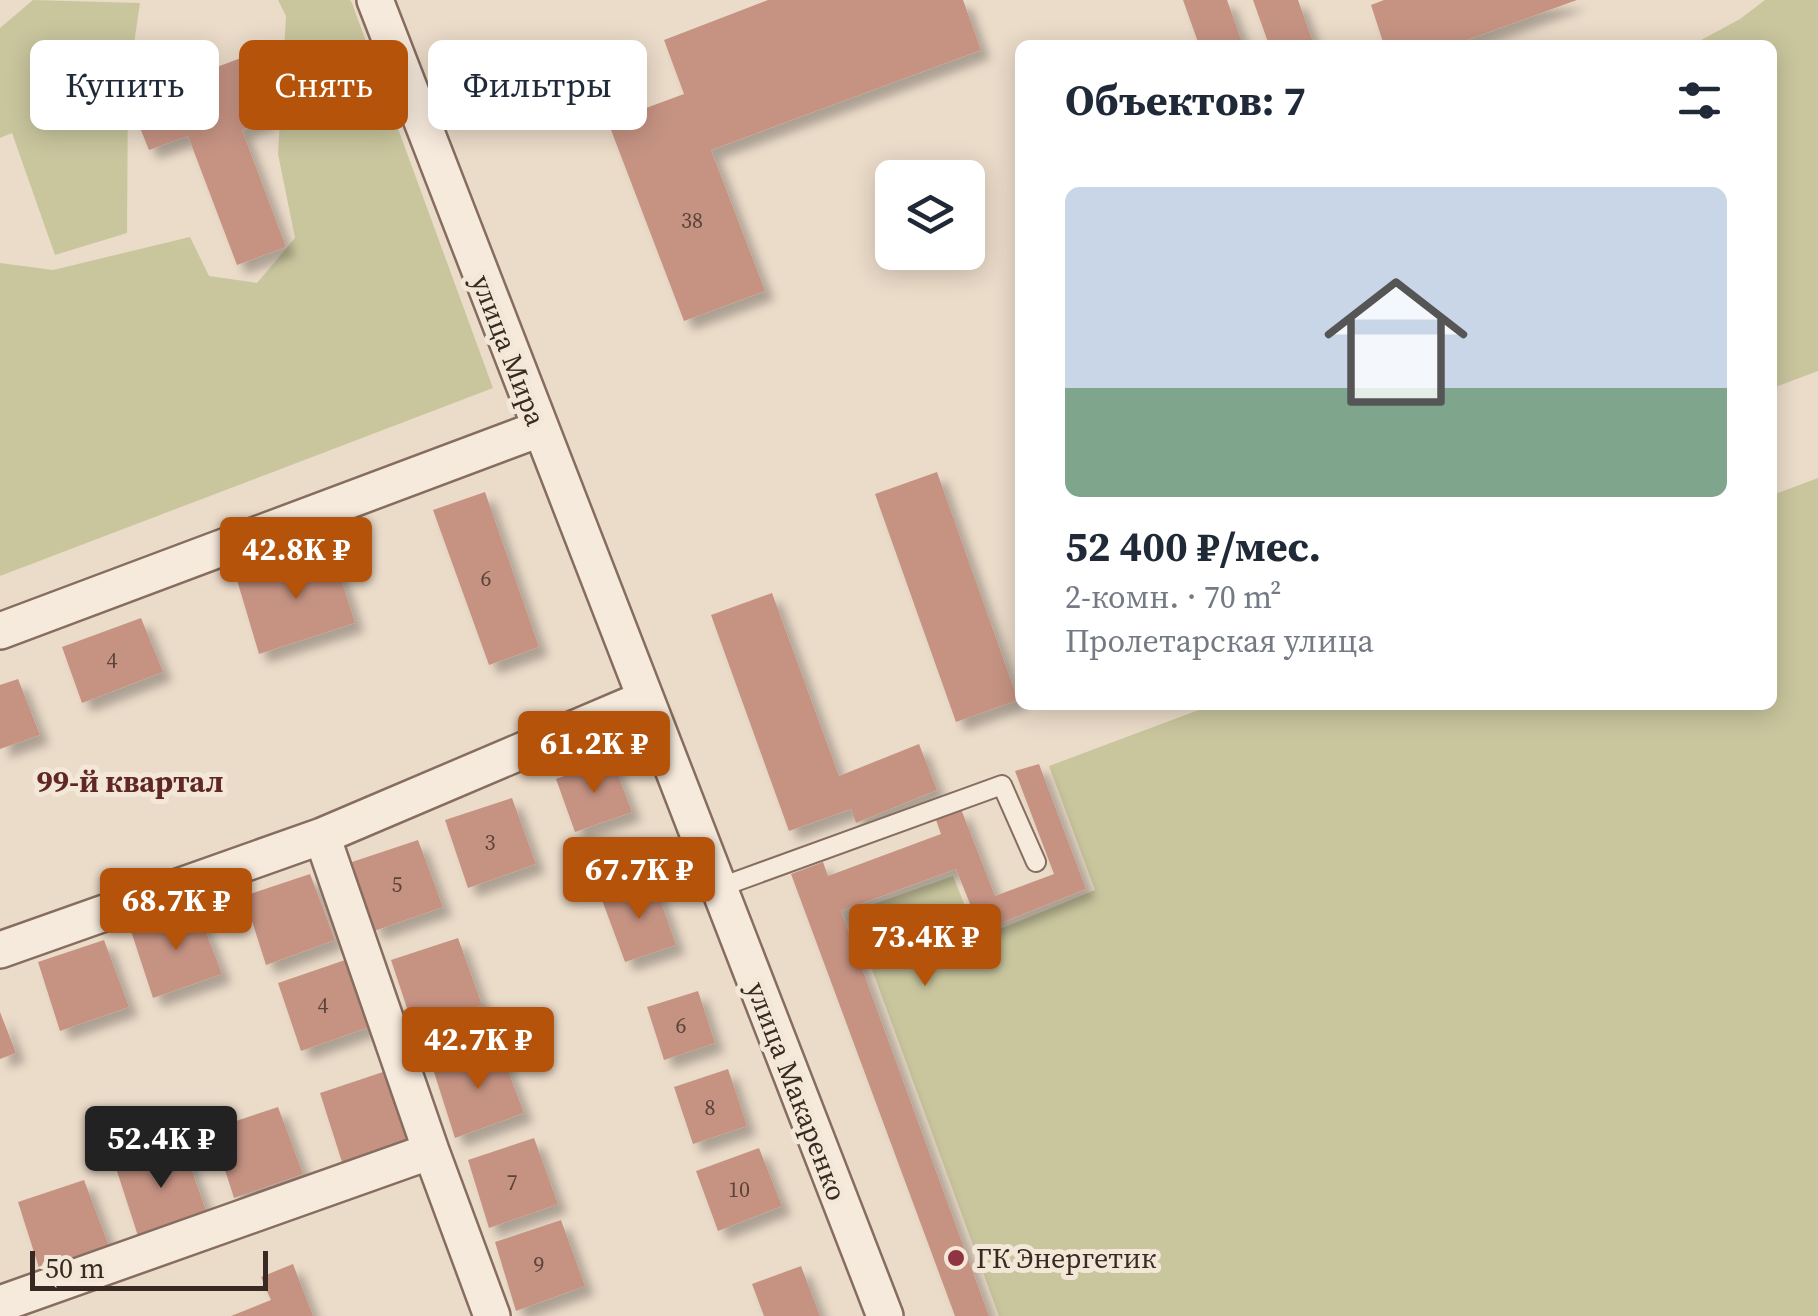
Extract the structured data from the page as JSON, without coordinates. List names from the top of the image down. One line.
{"streets":{"street":["улица Мира","улица Макаренко"]},"crossings":[["улица Мира","улица Макаренко"]],"districts":["99-й квартал"],"places":["ГК Энергетик"],"house_numbers":["38","6","4","3","5","4","6","8","7","10","9"],"scale_bar":"50 m","page":{"chip":["Купить","Снять","Фильтры"],"heading":"Объектов: 7","list":[{"name":"52 400 ₽/мес.","note":"2-комн. · 70 m² · Пролетарская улица"}],"price":["42.8K ₽","61.2K ₽","67.7K ₽","68.7K ₽","73.4K ₽","42.7K ₽","52.4K ₽"],"scale":"50 m"}}
